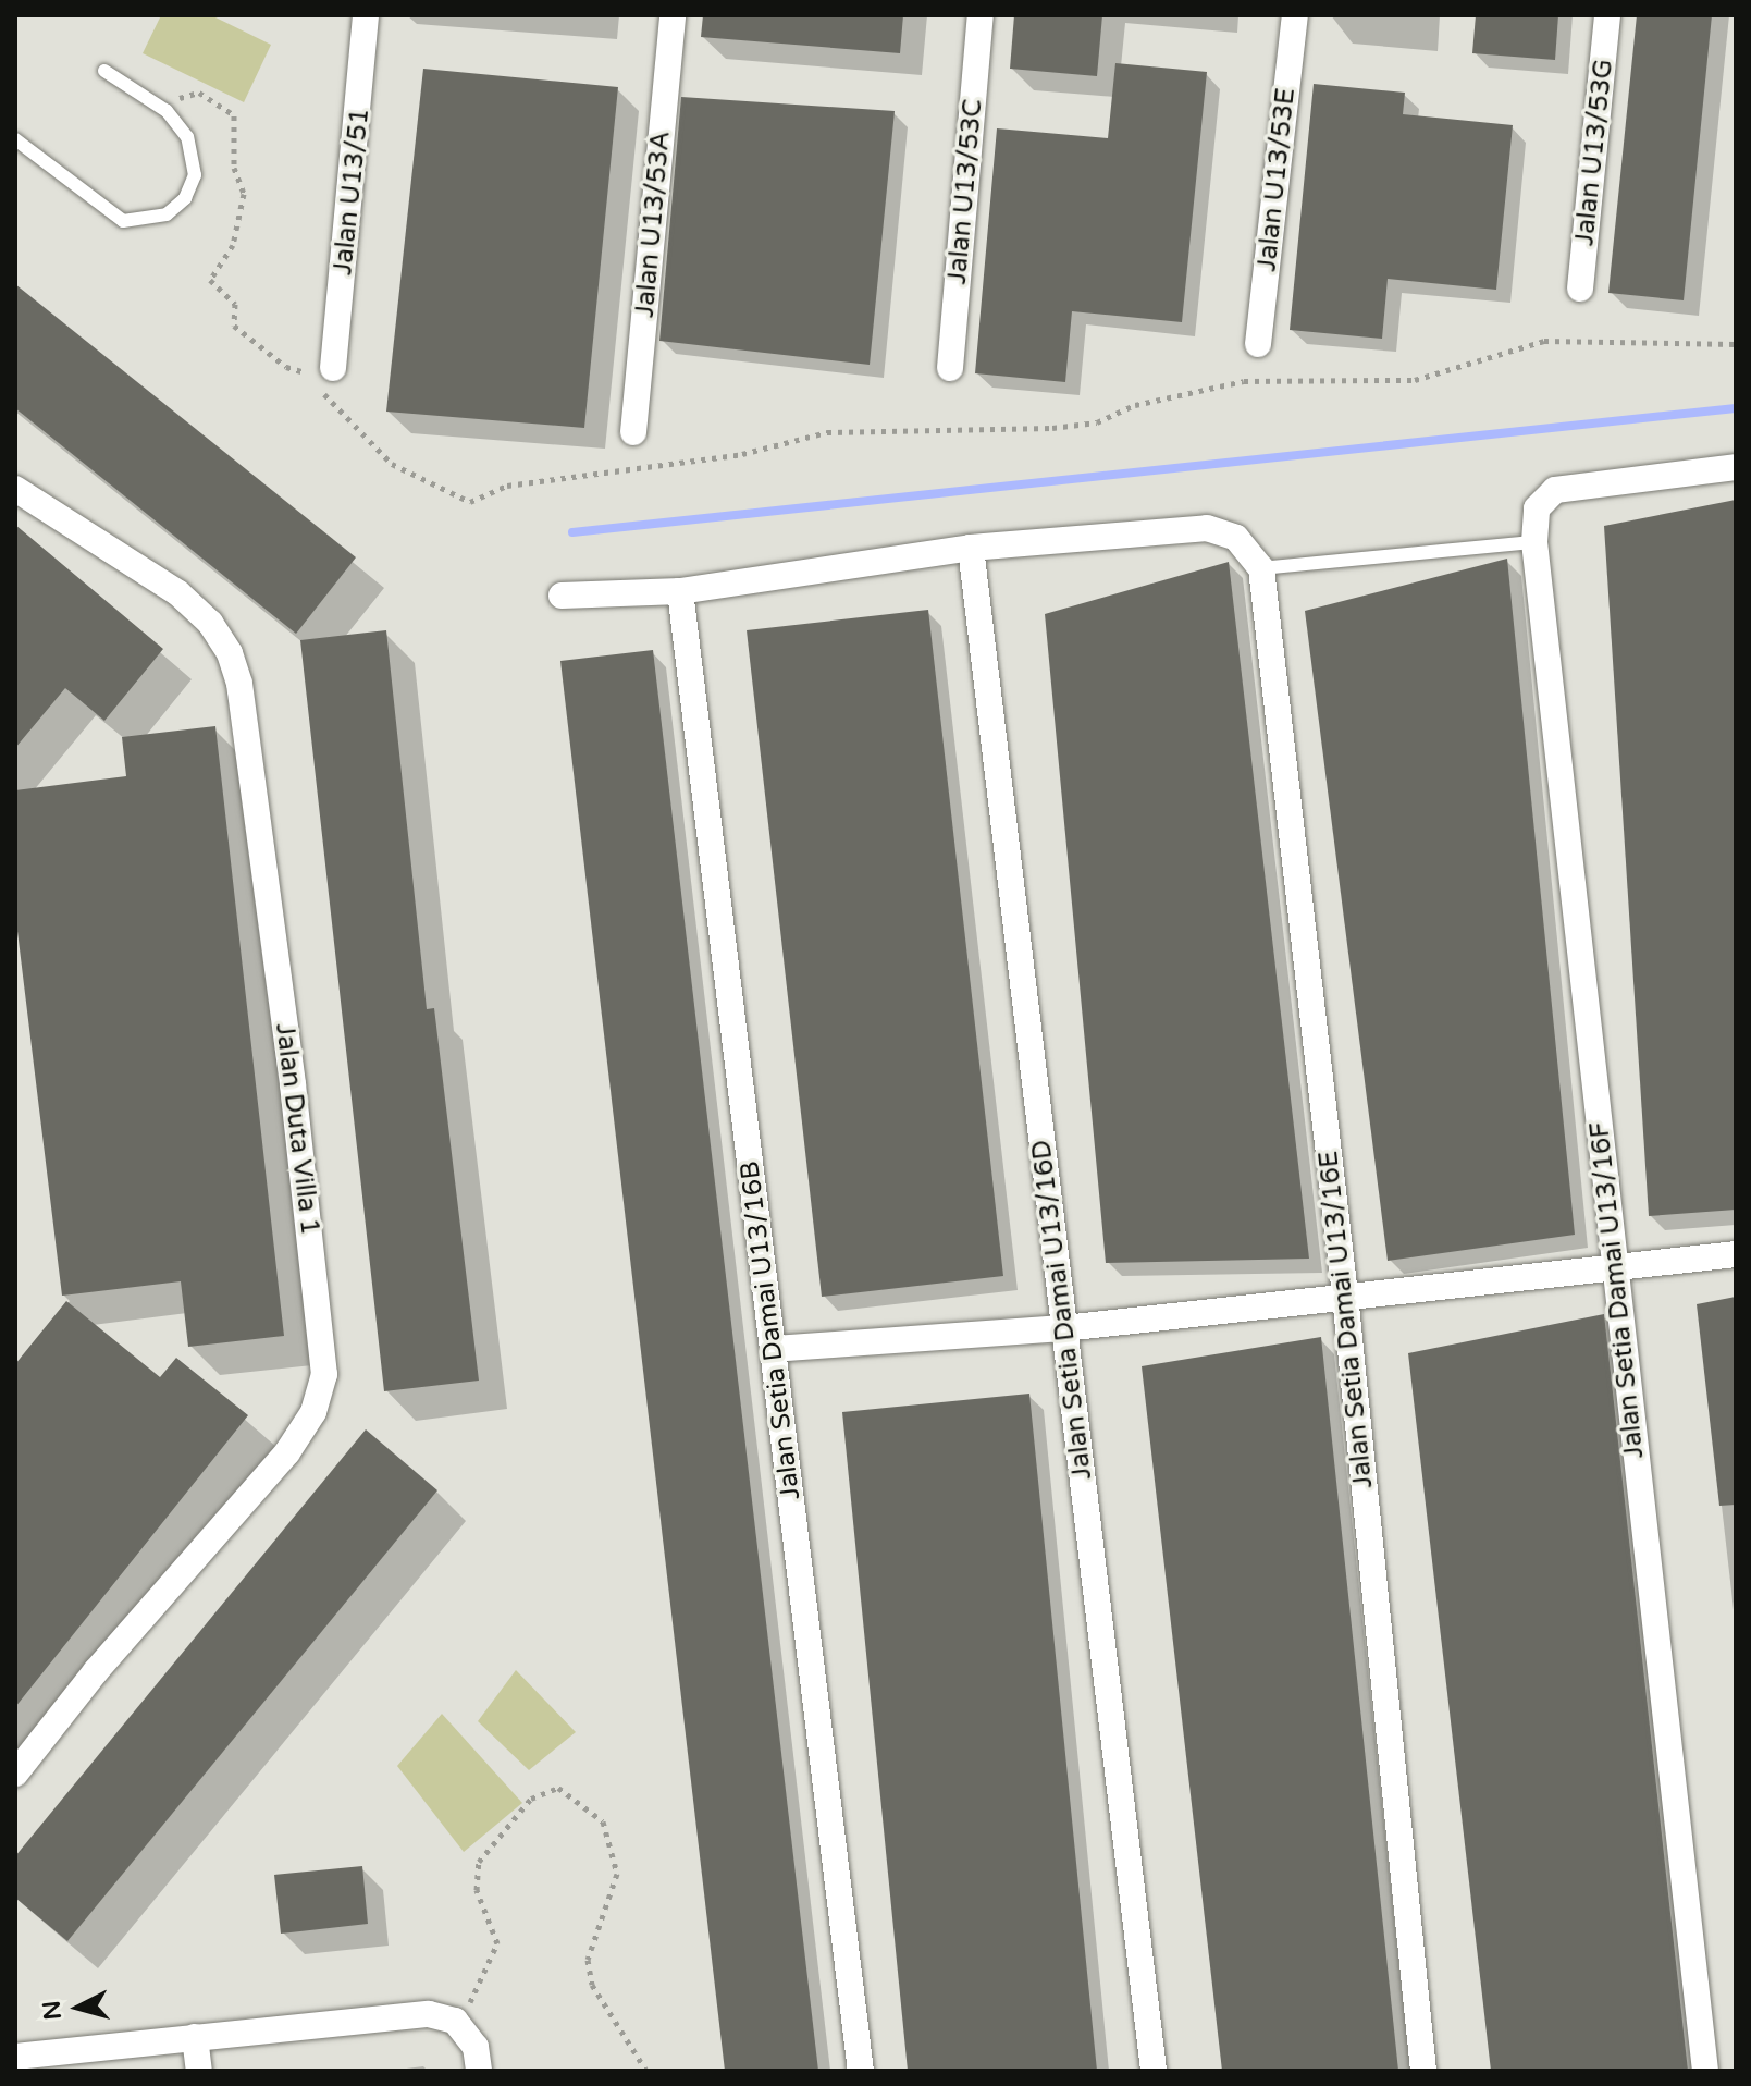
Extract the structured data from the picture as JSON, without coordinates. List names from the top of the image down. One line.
{"streets":{"street":["Jalan U13/53G","Jalan U13/53E","Jalan U13/51","Jalan U13/53C","Jalan U13/53A","Jalan Duta Villa 1","Jalan Setia Damai U13/16F","Jalan Setia Damai U13/16D","Jalan Setia Damai U13/16E","Jalan Setia Damai U13/16B"]},"north":"left"}
